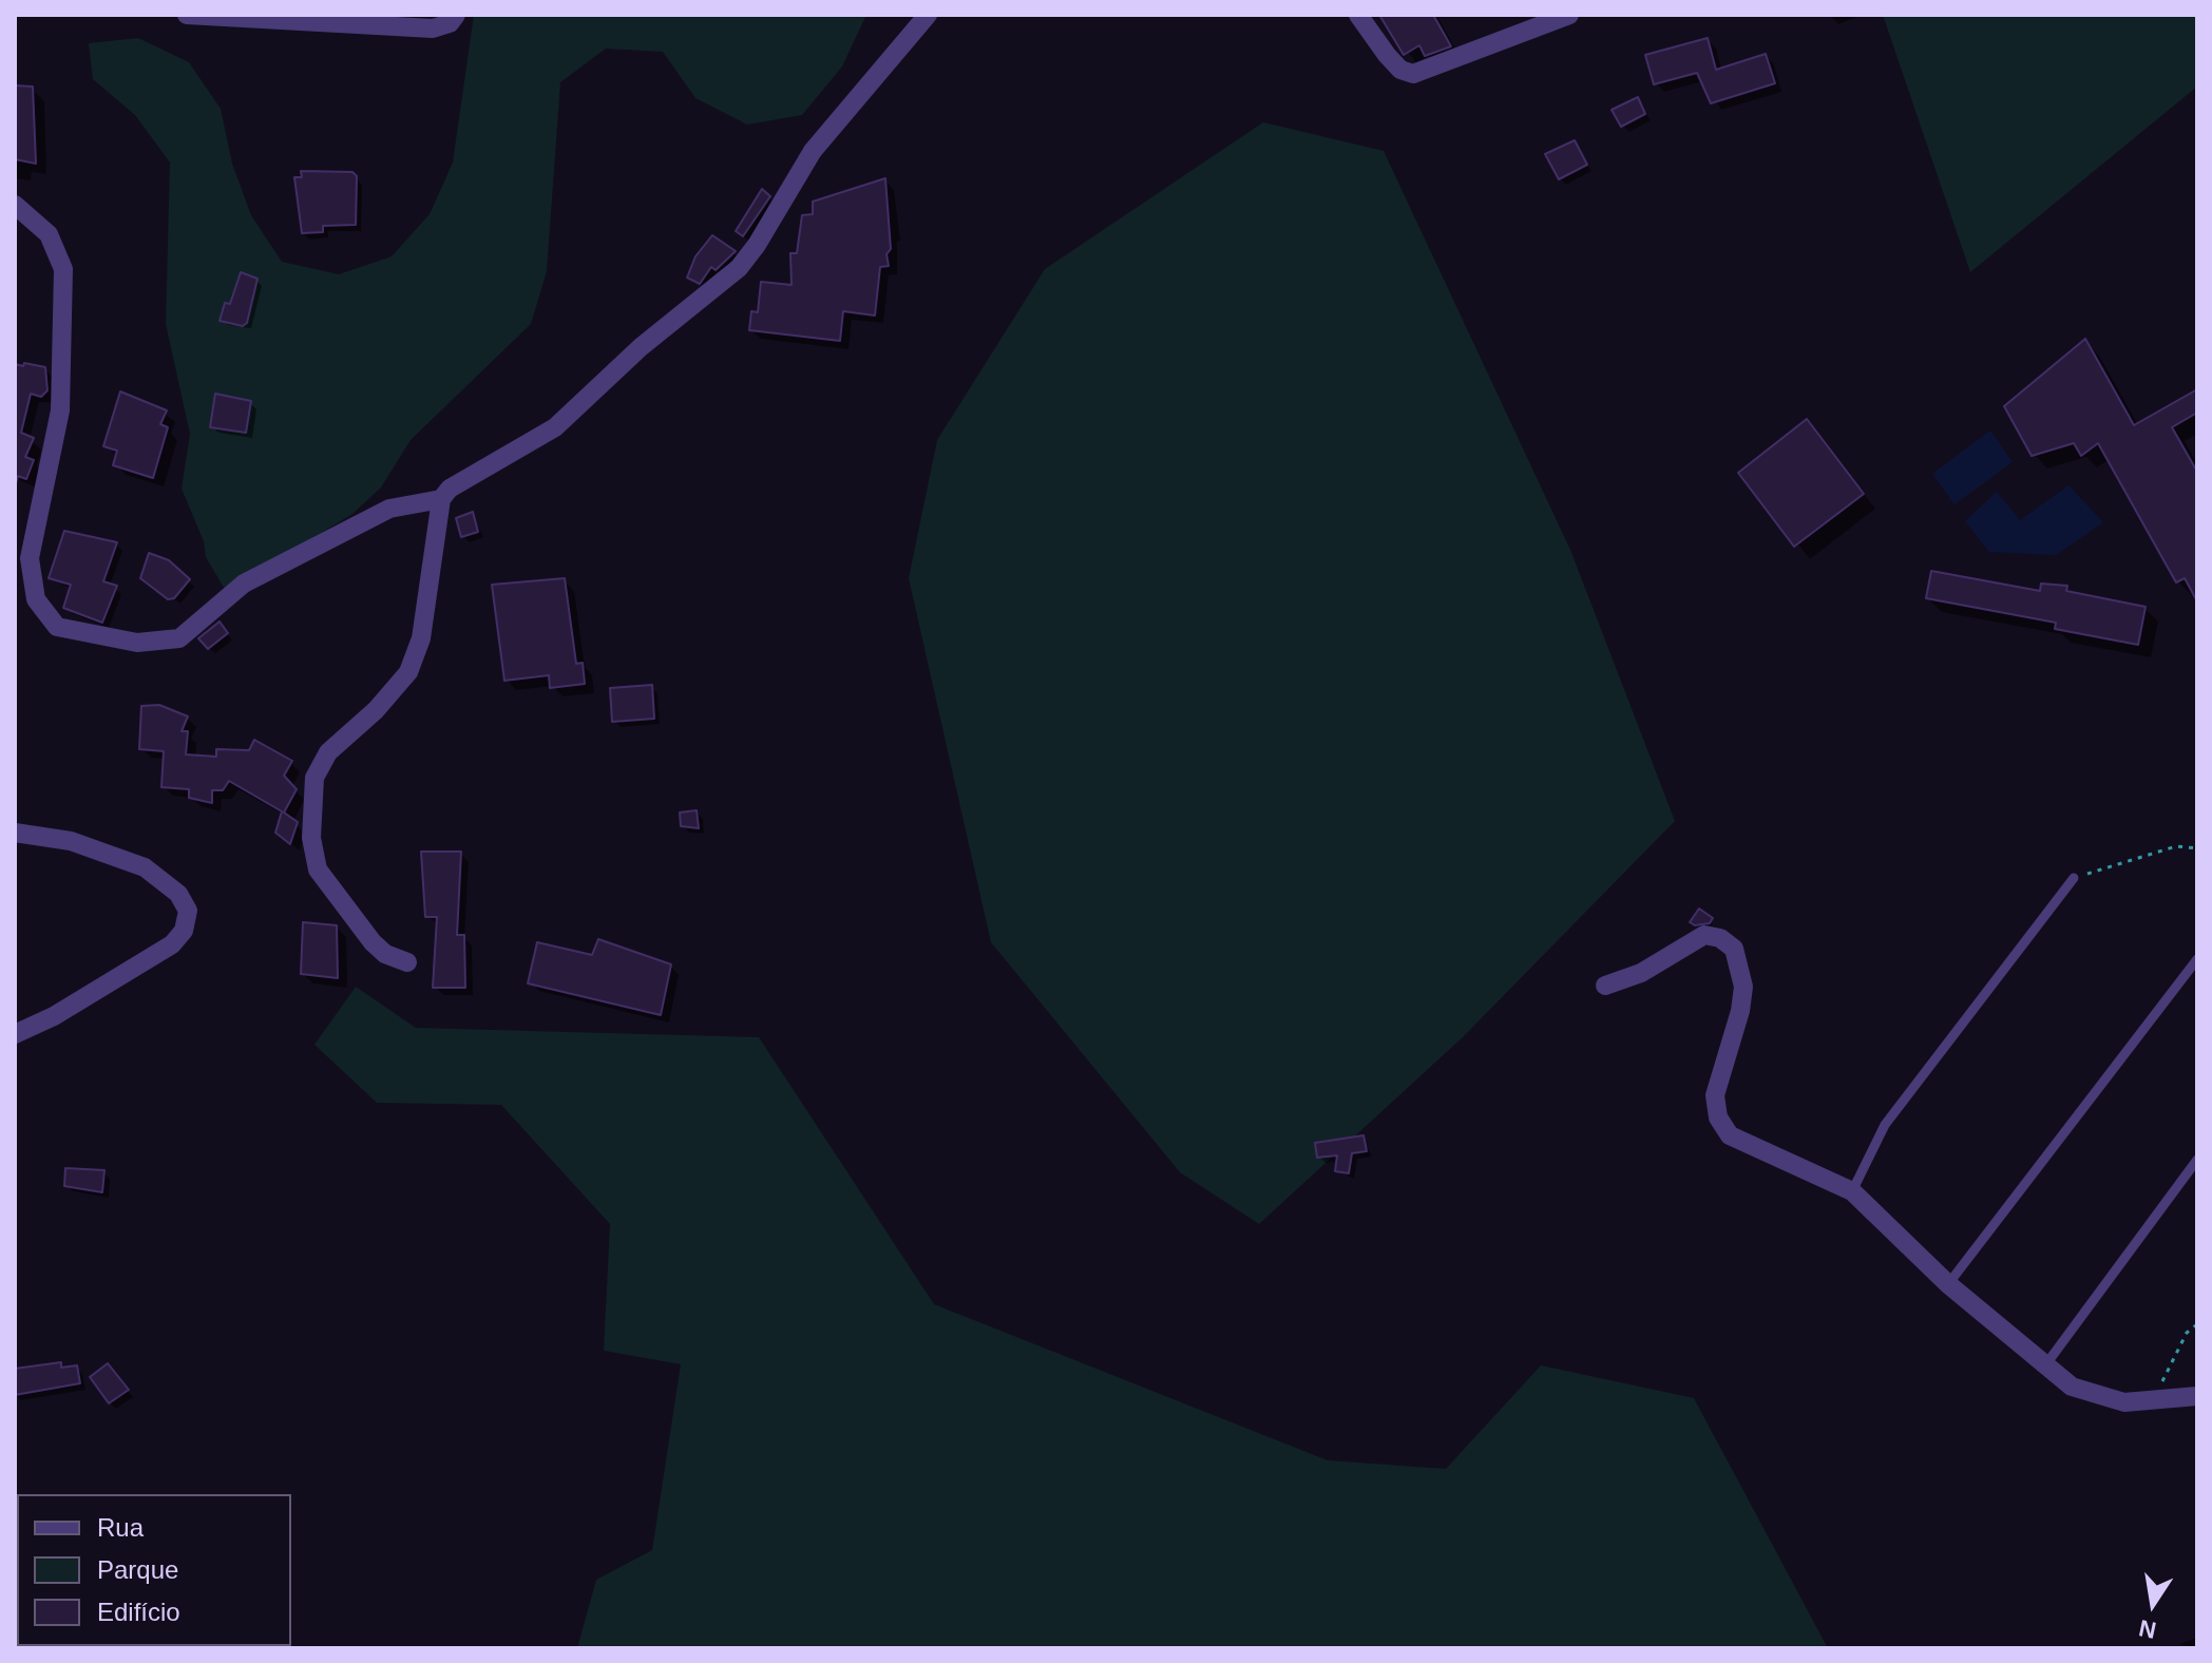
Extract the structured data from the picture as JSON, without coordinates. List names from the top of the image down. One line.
{"legend":["Rua","Parque","Edifício"],"north":"bottom"}
